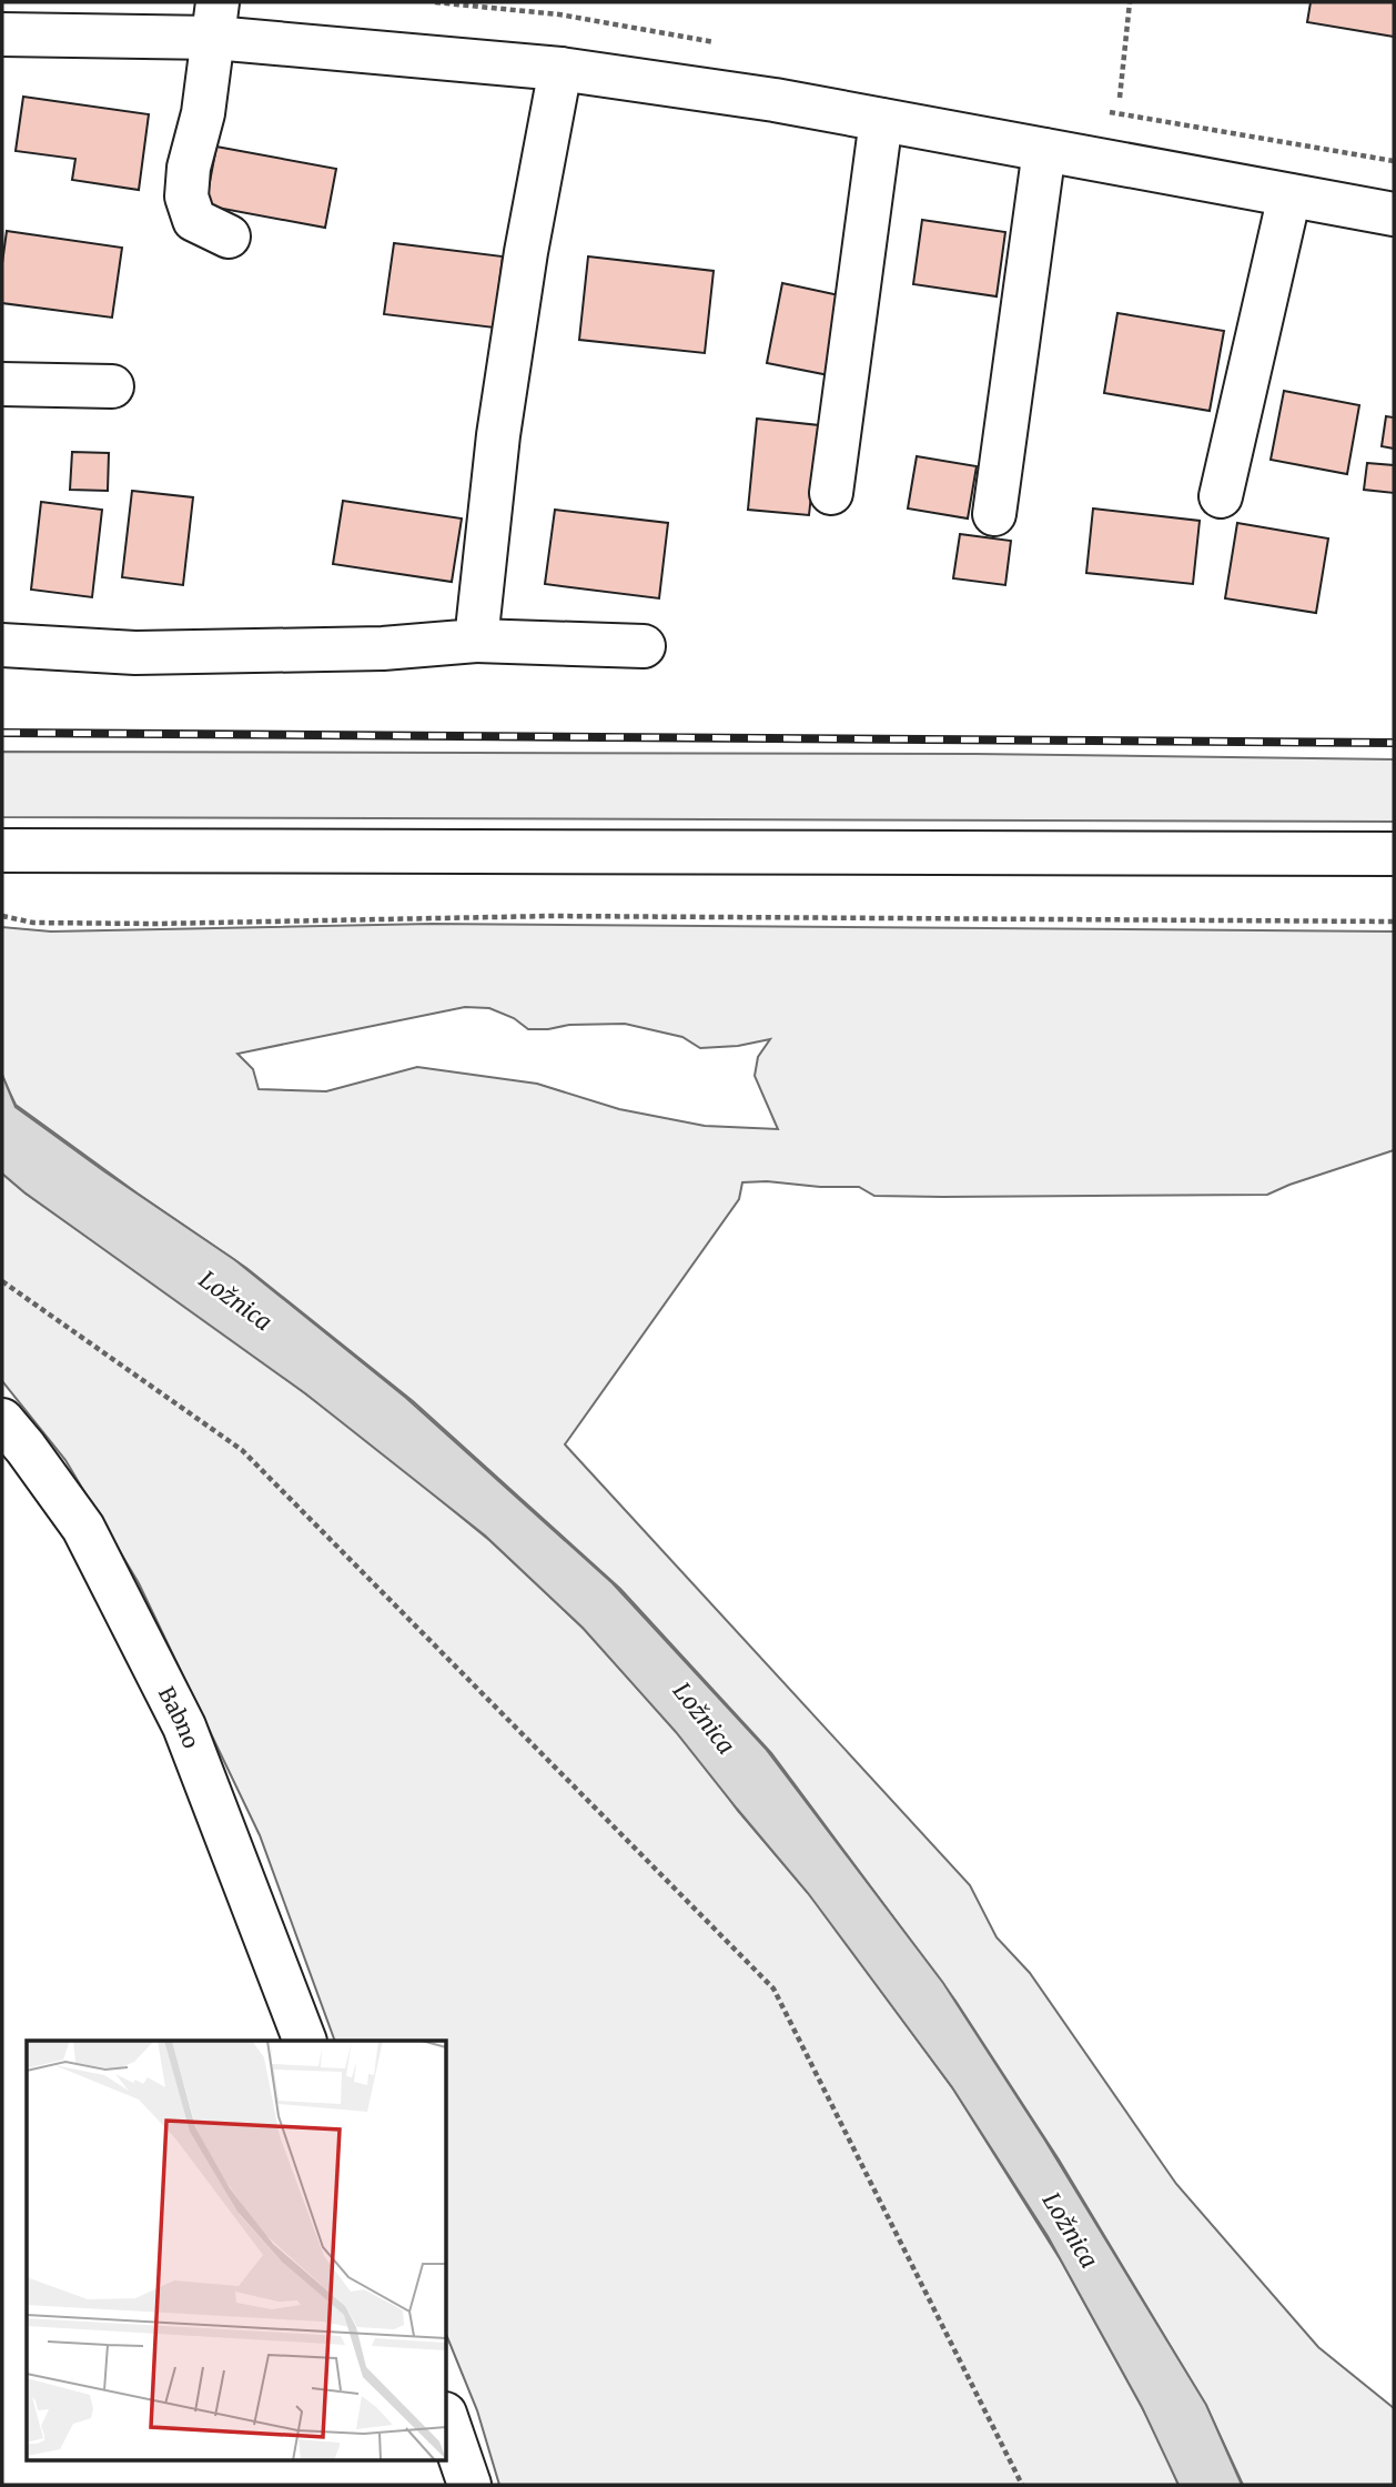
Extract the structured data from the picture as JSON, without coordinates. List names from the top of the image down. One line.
{"streets":{"street":["Babno"]},"water":["Ložnica"]}
